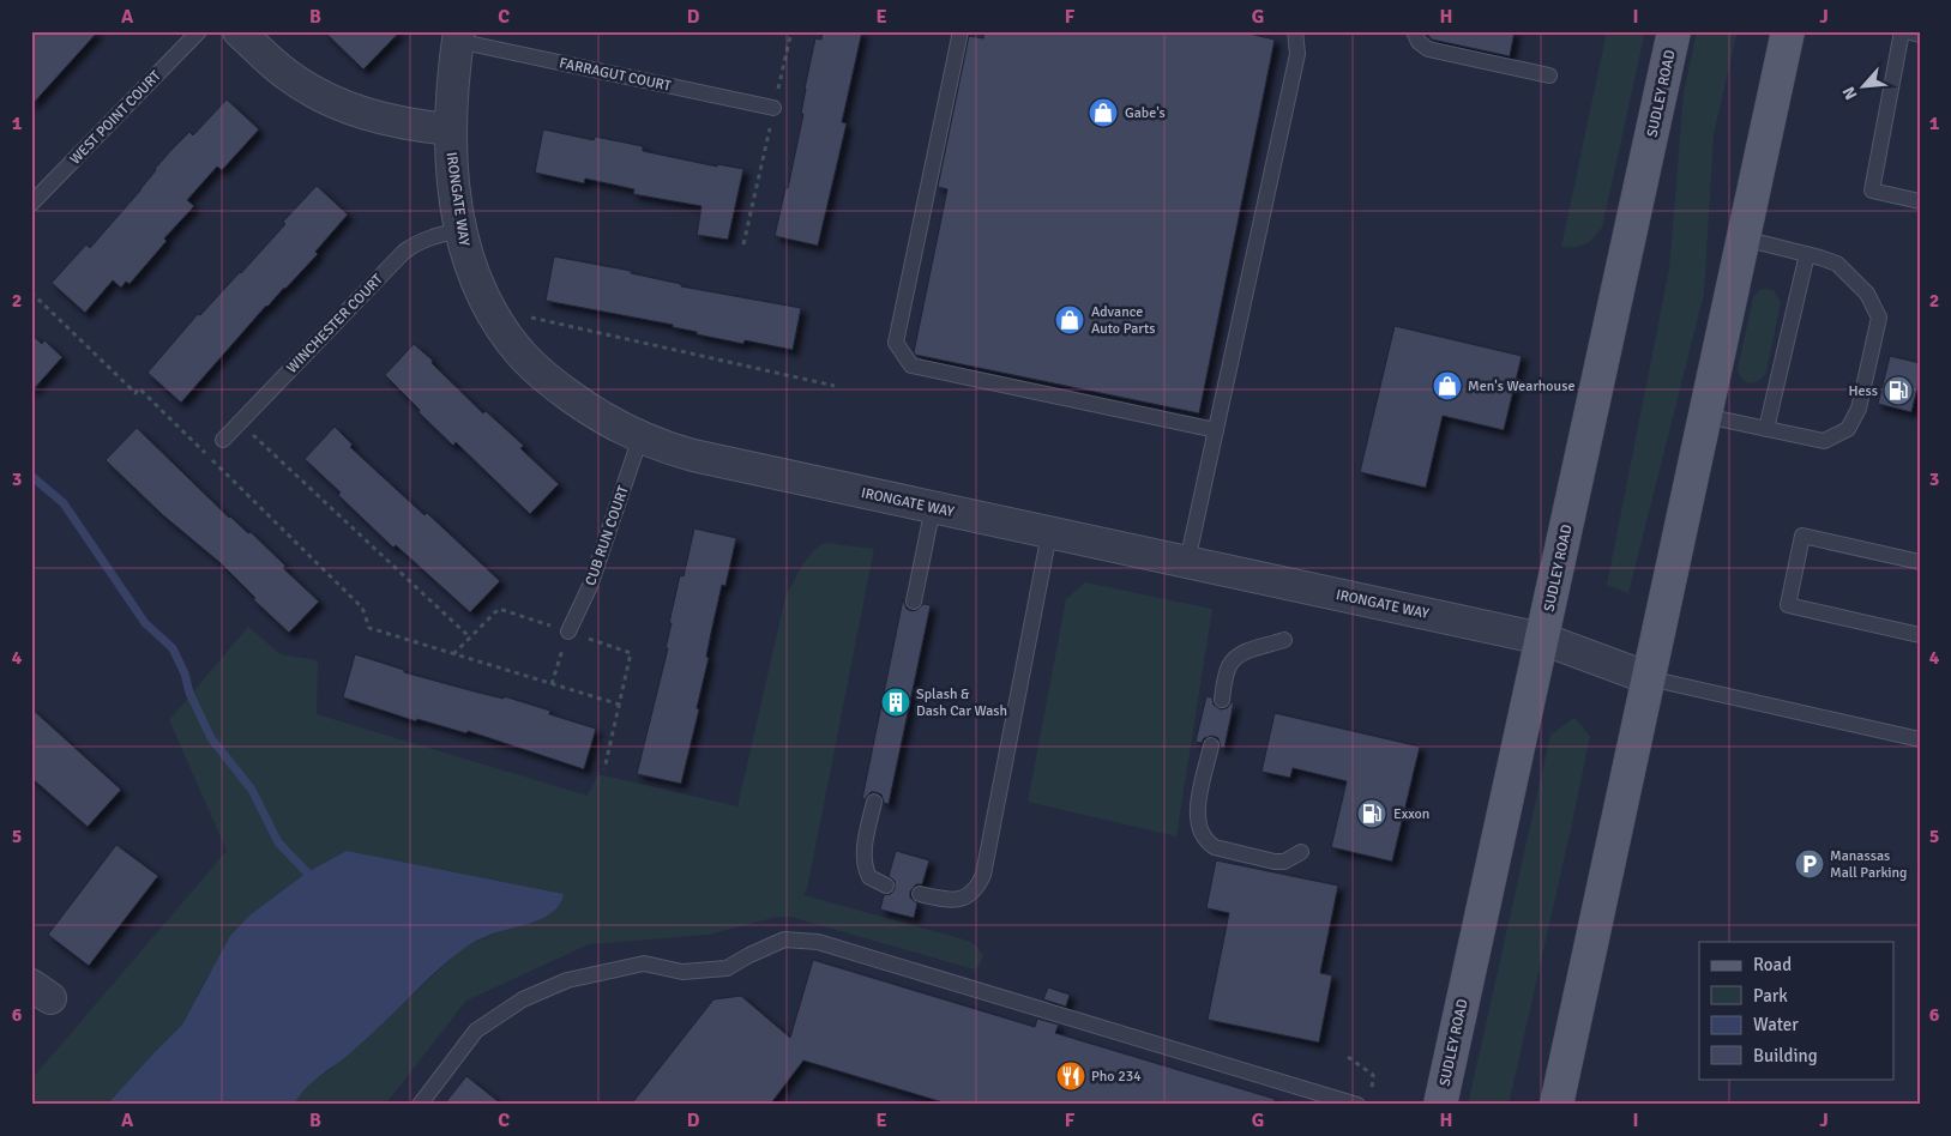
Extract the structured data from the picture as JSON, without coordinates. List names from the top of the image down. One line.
{"streets":{"main road":["SUDLEY ROAD"],"street":["IRONGATE WAY"],"lane":["FARRAGUT COURT","WEST POINT COURT","WINCHESTER COURT","CUB RUN COURT"]},"crossings":[["FARRAGUT COURT","IRONGATE WAY"],["SUDLEY ROAD","IRONGATE WAY"],["IRONGATE WAY","WINCHESTER COURT"],["IRONGATE WAY","CUB RUN COURT"]],"places":{"shop":["Gabe's","Advance Auto Parts","Men's Wearhouse"],"fuel station":["Hess","Exxon"],"building":["Splash & Dash Car Wash"],"parking":["Manassas Mall Parking"],"restaurant":["Pho 234"]},"legend":["Road","Park","Water","Building"],"north":"bottom left","grid":{"columns":["A","B","C","D","E","F","G","H","I","J"],"rows":["1","2","3","4","5","6"]}}
